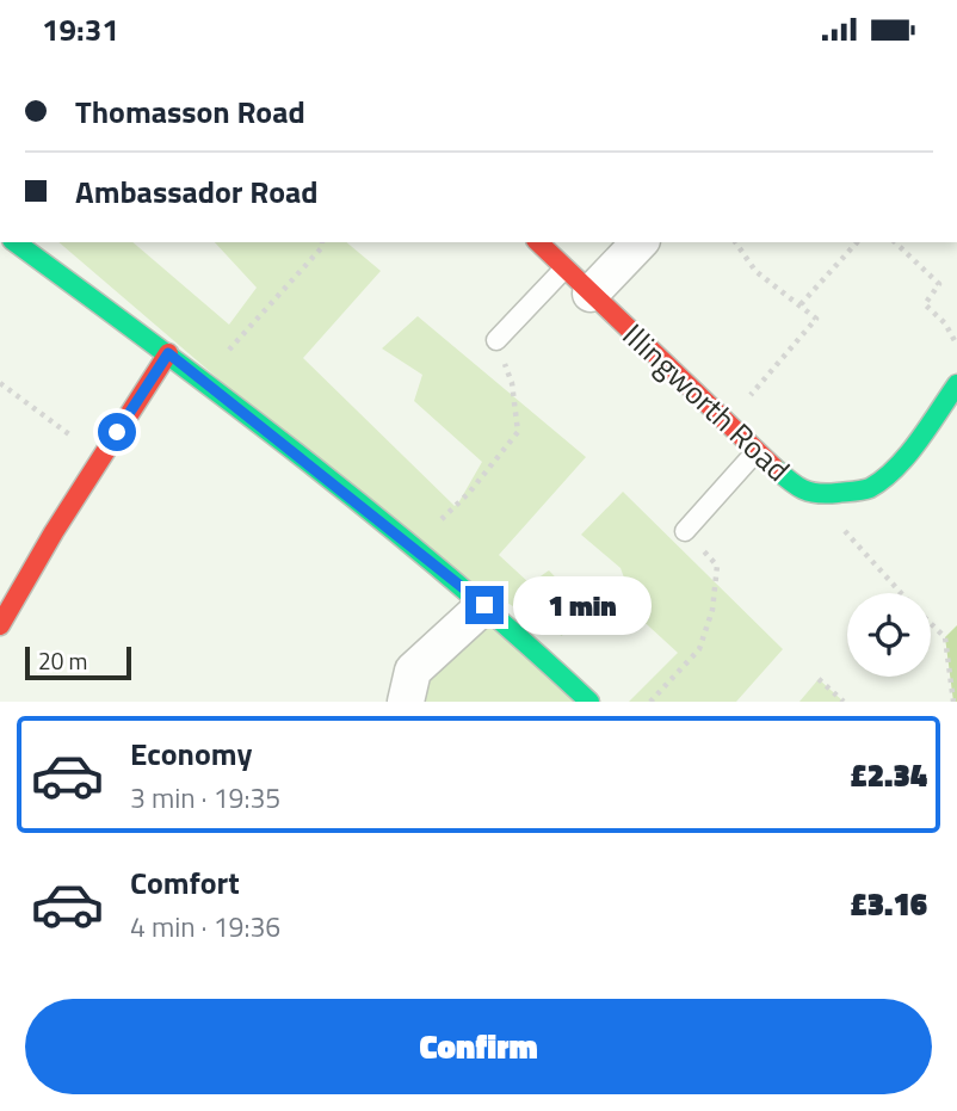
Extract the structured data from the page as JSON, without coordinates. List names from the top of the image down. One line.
{"streets":{"street":["Illingworth Road"]},"scale_bar":"20 m","page":{"status":"19:31","banner":["Thomasson Road","Ambassador Road"],"bubble":"1 min","scale":"20 m","list":[{"name":"Economy","note":"3 min · 19:35","value":"£2.34"},{"name":"Comfort","note":"4 min · 19:36","value":"£3.16"}],"buttons":"Confirm"}}
